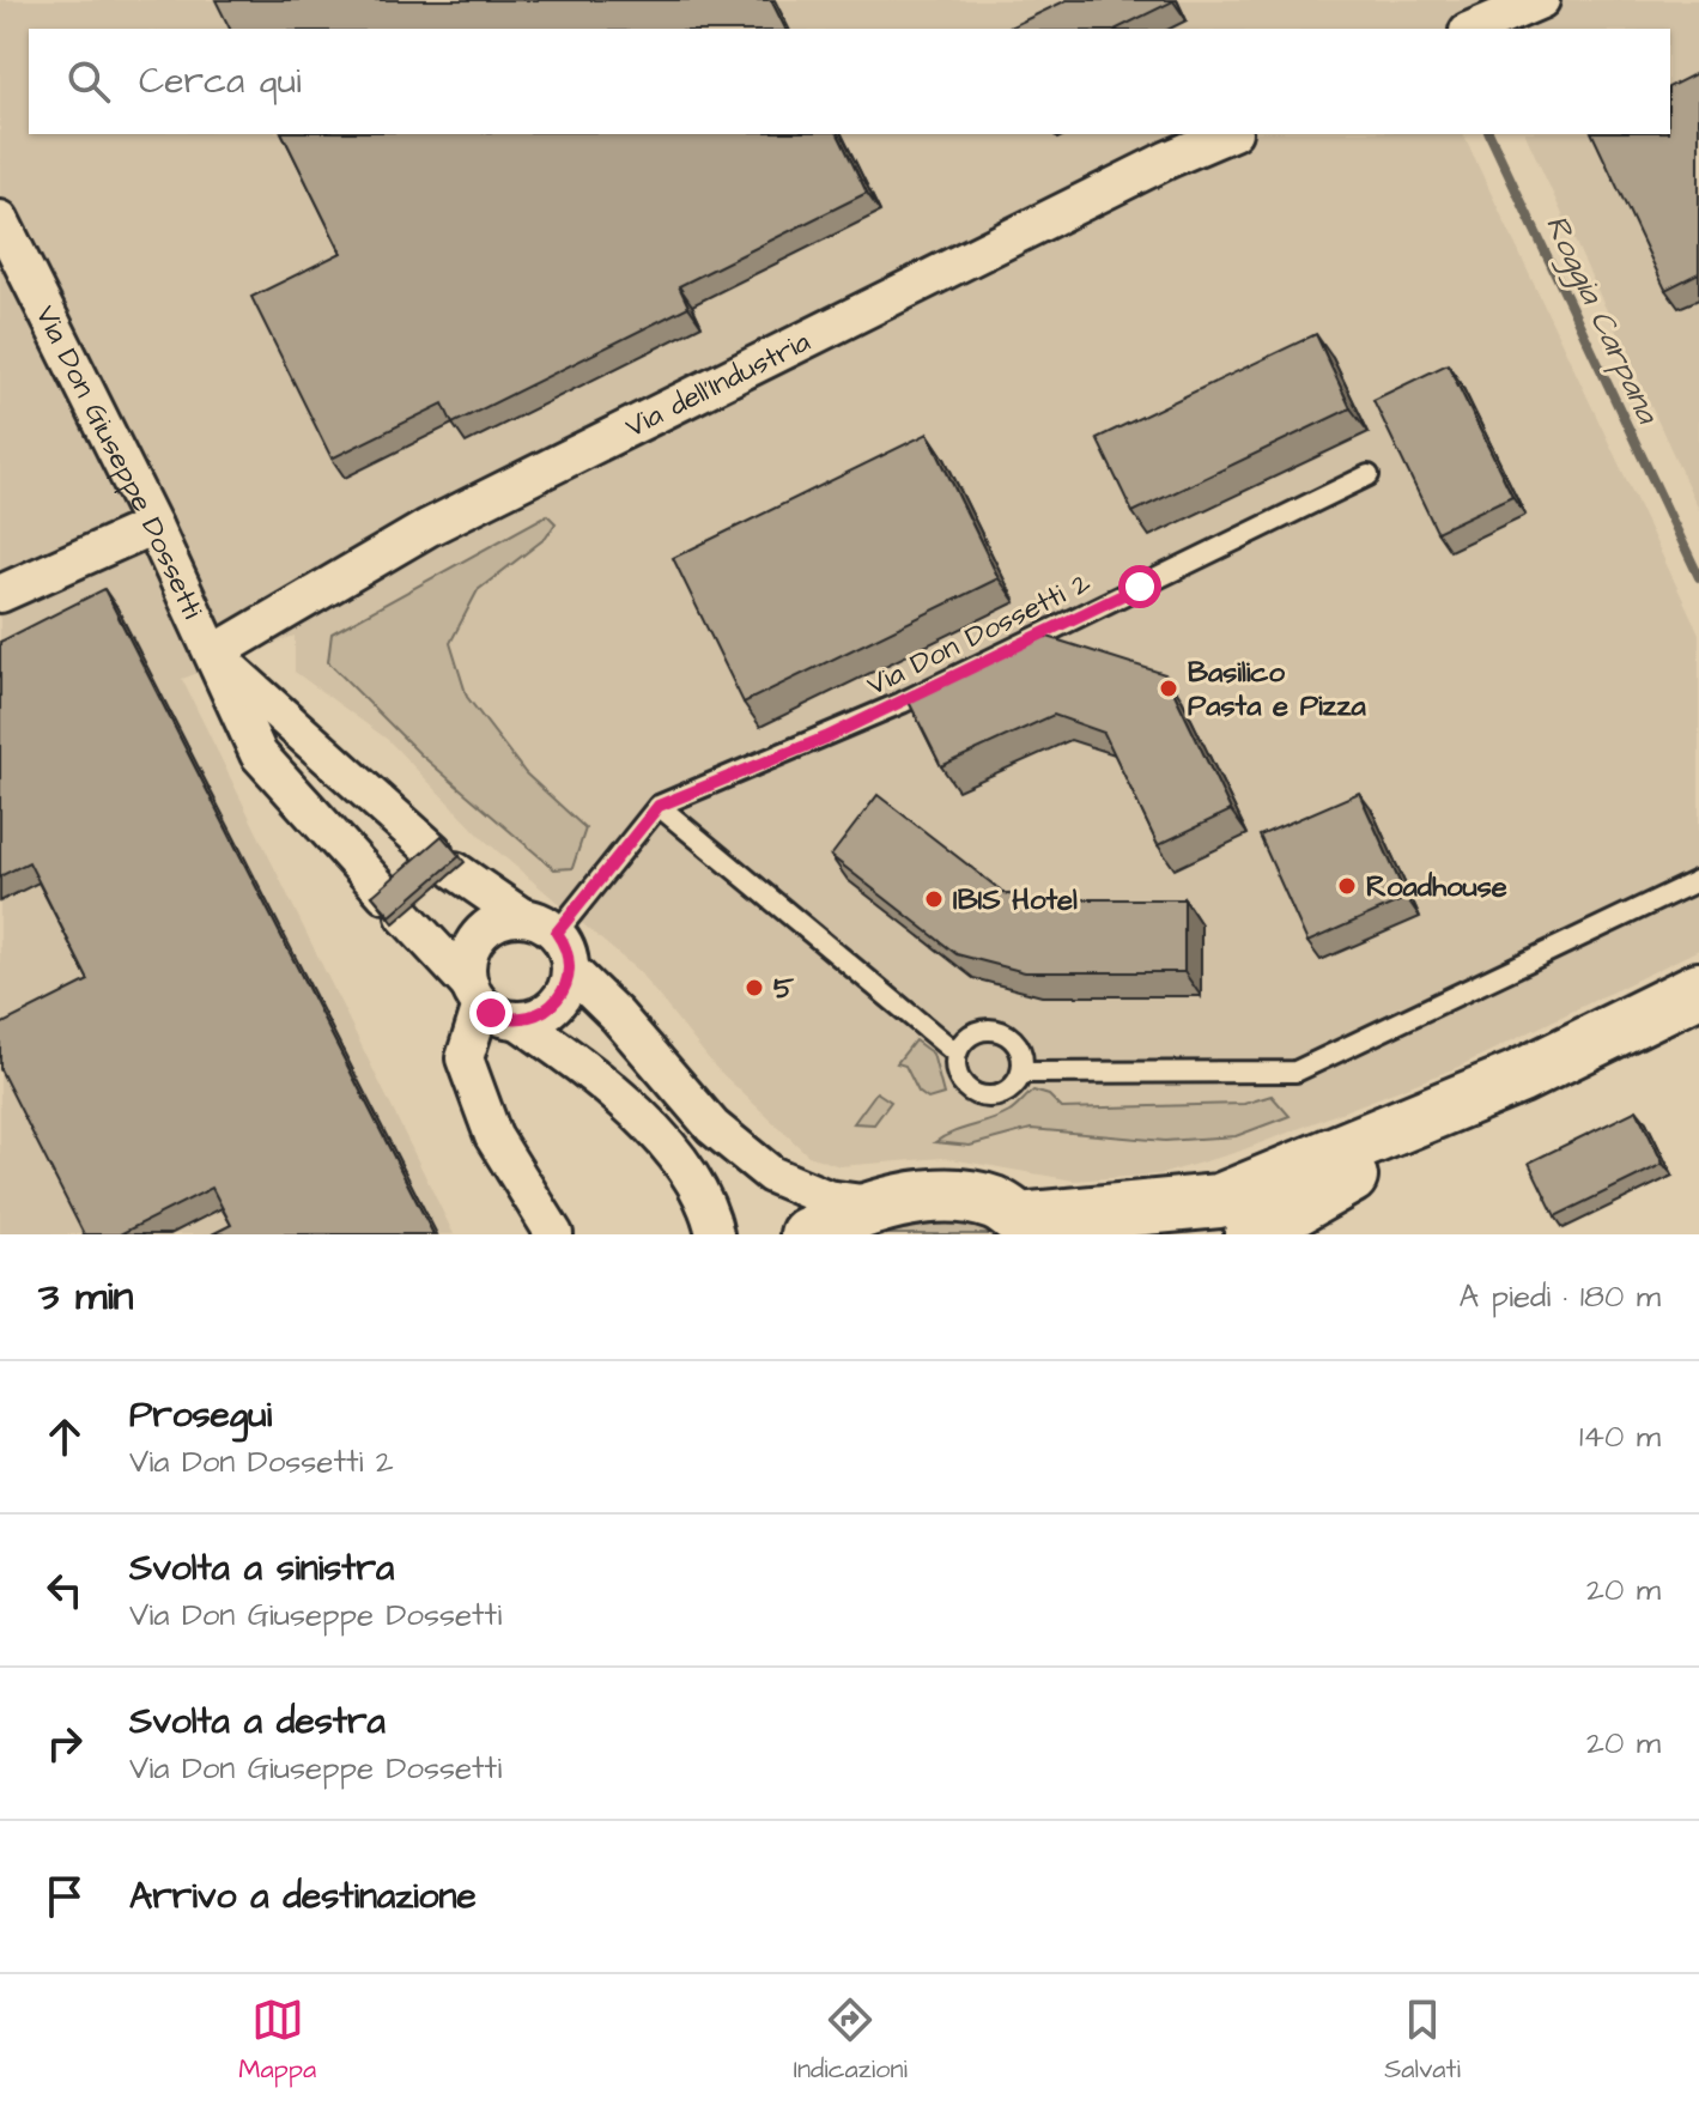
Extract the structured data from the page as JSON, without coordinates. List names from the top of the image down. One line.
{"streets":{"street":["Via dell’Industria","Via Don Giuseppe Dossetti"],"lane":["Via Don Dossetti 2"]},"crossings":[["Via dell’Industria","Via Don Giuseppe Dossetti"],["Via Don Giuseppe Dossetti","Via Don Dossetti 2"]],"water":["Roggia Carpana"],"places":["Basilico Pasta e Pizza","Roadhouse","IBIS Hotel","5"],"page":{"search":"Cerca qui","heading":["3 min","A piedi · 180 m"],"list":[["Prosegui","Via Don Dossetti 2","140 m"],["Svolta a sinistra","Via Don Giuseppe Dossetti","20 m"],["Svolta a destra","Via Don Giuseppe Dossetti","20 m"],"Arrivo a destinazione"],"nav":["Mappa","Indicazioni","Salvati"]}}
